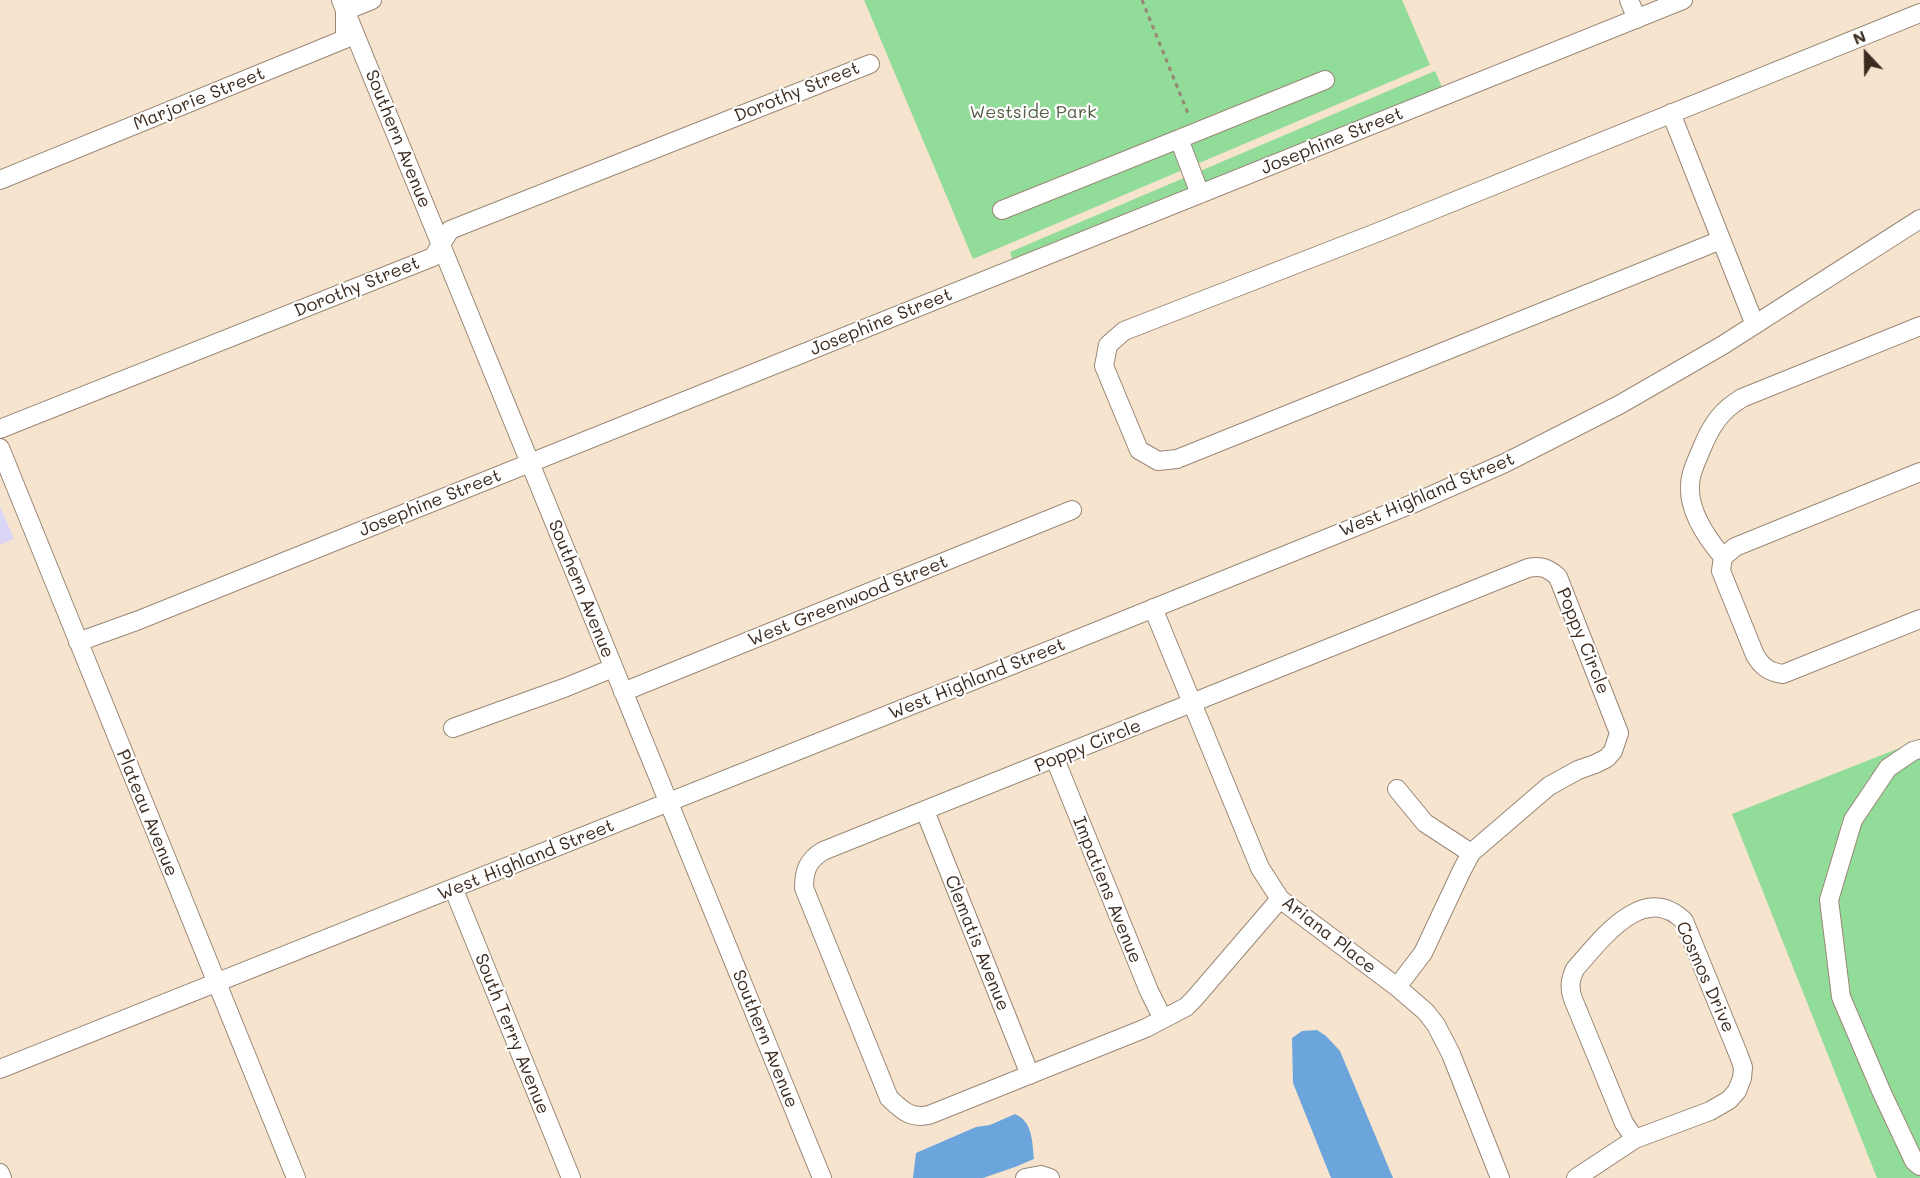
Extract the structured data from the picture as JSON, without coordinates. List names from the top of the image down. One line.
{"streets":{"street":["Dorothy Street","Marjorie Street","Southern Avenue","Josephine Street","West Highland Street","West Greenwood Street","Poppy Circle","Plateau Avenue","Impatiens Avenue","Ariana Place","Clematis Avenue","Cosmos Drive","South Terry Avenue"]},"crossings":[["Dorothy Street","Southern Avenue"],["Marjorie Street","Southern Avenue"],["Southern Avenue","Josephine Street"],["Southern Avenue","West Highland Street"],["Southern Avenue","West Greenwood Street"],["Josephine Street","Plateau Avenue"],["West Highland Street","Plateau Avenue"],["West Highland Street","Ariana Place"],["West Highland Street","South Terry Avenue"],["Poppy Circle","Impatiens Avenue"],["Poppy Circle","Ariana Place"],["Poppy Circle","Clematis Avenue"]],"parks":["Westside Park"],"north":"top"}
